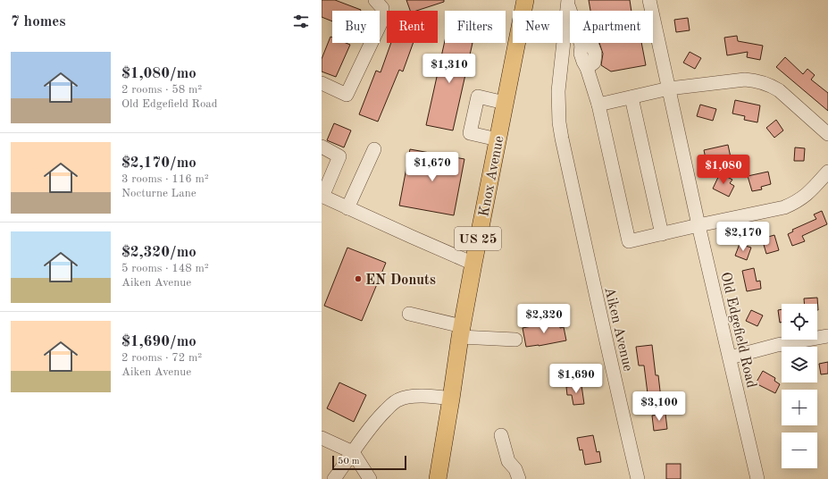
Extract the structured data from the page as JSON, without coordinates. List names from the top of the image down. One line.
{"streets":{"main road":["Knox Avenue","US 25"],"street":["Aiken Avenue","Old Edgefield Road"]},"places":["EN Donuts"],"scale_bar":"50 m","page":{"heading":"7 homes","chip":["Buy","Rent","Filters","New","Apartment"],"list":[{"name":"$1,080/mo","note":"2 rooms · 58 m² · Old Edgefield Road"},{"name":"$2,170/mo","note":"3 rooms · 116 m² · Nocturne Lane"},{"name":"$2,320/mo","note":"5 rooms · 148 m² · Aiken Avenue"},{"name":"$1,690/mo","note":"2 rooms · 72 m² · Aiken Avenue"}],"price":["$1,310","$1,670","$1,080","$2,170","$2,320","$1,690","$3,100"],"map_buttons":["+","−"],"scale":"50 m"}}
